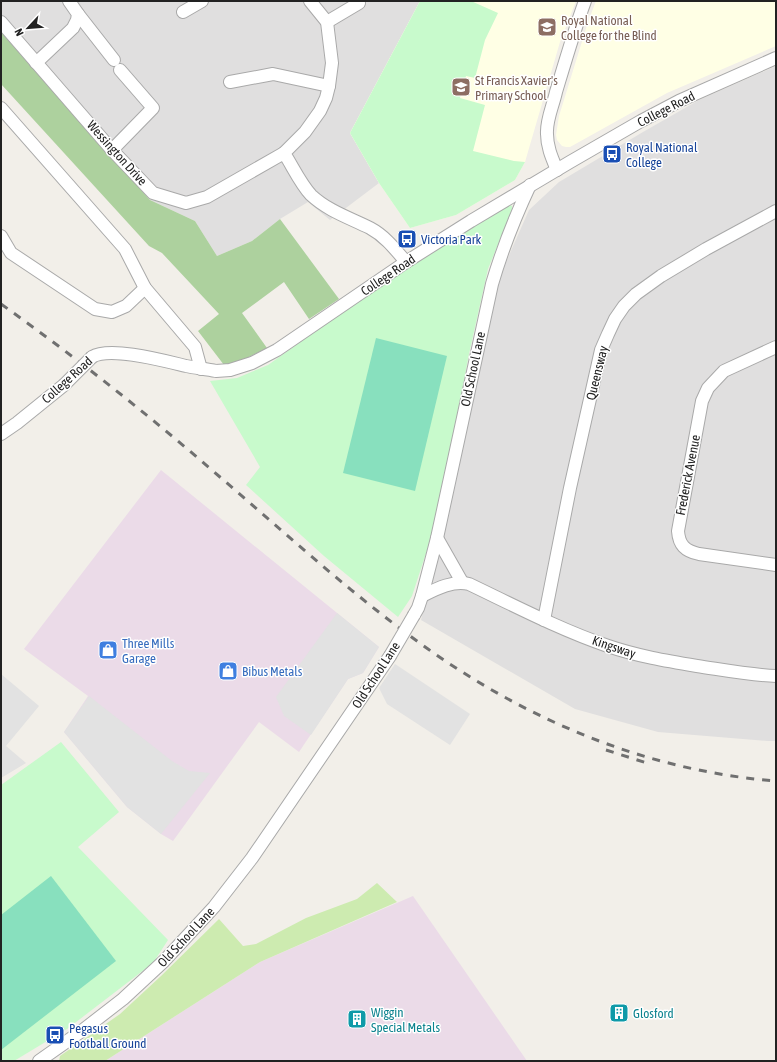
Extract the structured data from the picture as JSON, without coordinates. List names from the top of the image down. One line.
{"streets":{"street":["College Road","Wessington Drive","Old School Lane","Queensway","Frederick Avenue","Kingsway"]},"crossings":[["College Road","Old School Lane"],["Queensway","Kingsway"]],"places":{"school or university":["Royal National College for the Blind","St Francis Xavier's Primary School"],"bus stop":["Royal National College","Victoria Park","Pegasus Football Ground"],"shop":["Three Mills Garage","Bibus Metals"],"building":["Glosford","Wiggin Special Metals"]},"north":"bottom left"}
